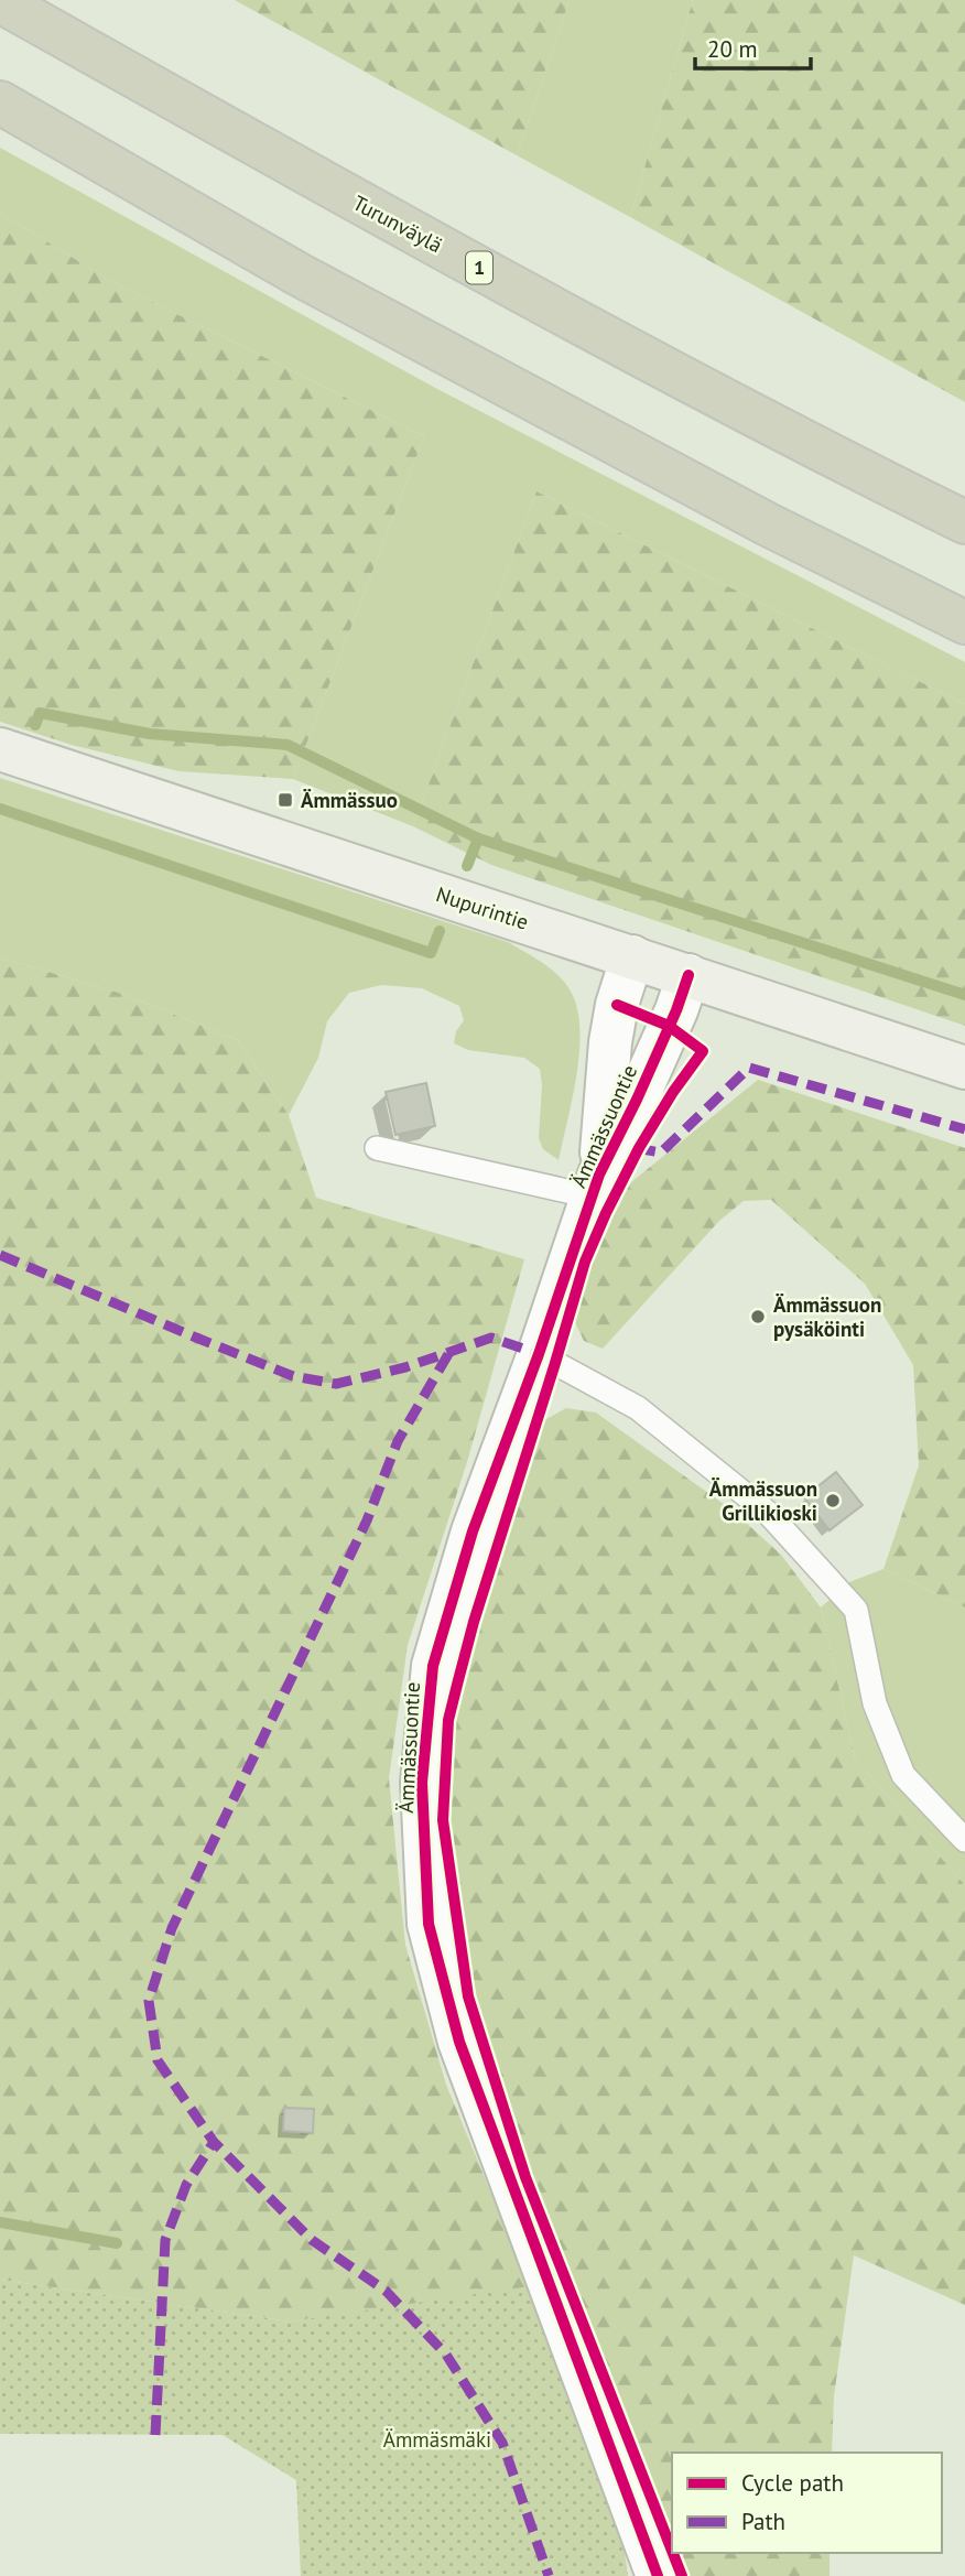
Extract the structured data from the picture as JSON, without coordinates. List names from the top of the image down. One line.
{"streets":{"highway":["Turunväylä","1"],"main road":["Nupurintie"],"street":["Ämmässuontie"]},"crossings":[["Nupurintie","Ämmässuontie"]],"parks":["Ämmäsmäki"],"places":{"transit":["Ämmässuo"],"other":["Ämmässuon pysäköinti","Ämmässuon Grillikioski"]},"legend":["Cycle path","Path"],"scale_bar":"20 m"}
